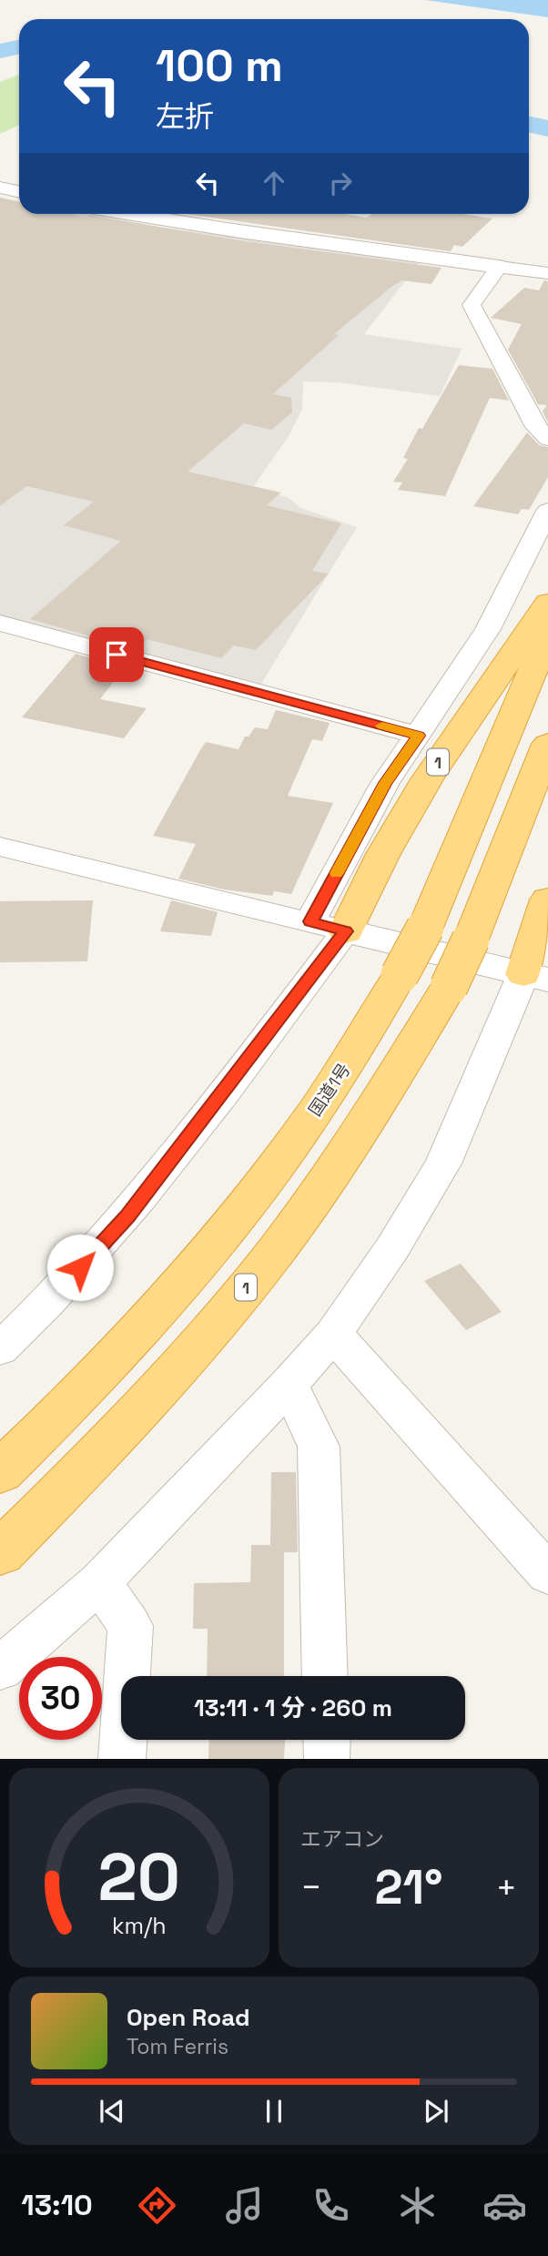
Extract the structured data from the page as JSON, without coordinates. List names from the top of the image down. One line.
{"streets":{"highway":["1","国道1号"]},"page":{"turn":["100 m","左折"],"limit":"30","trip":"13:11 · 1 分 · 260 m","tile":"エアコン","heat":["−","21°","+"],"song":["Open Road","Tom Ferris"],"tabs":"13:10","gauge":["20","km/h"]}}
